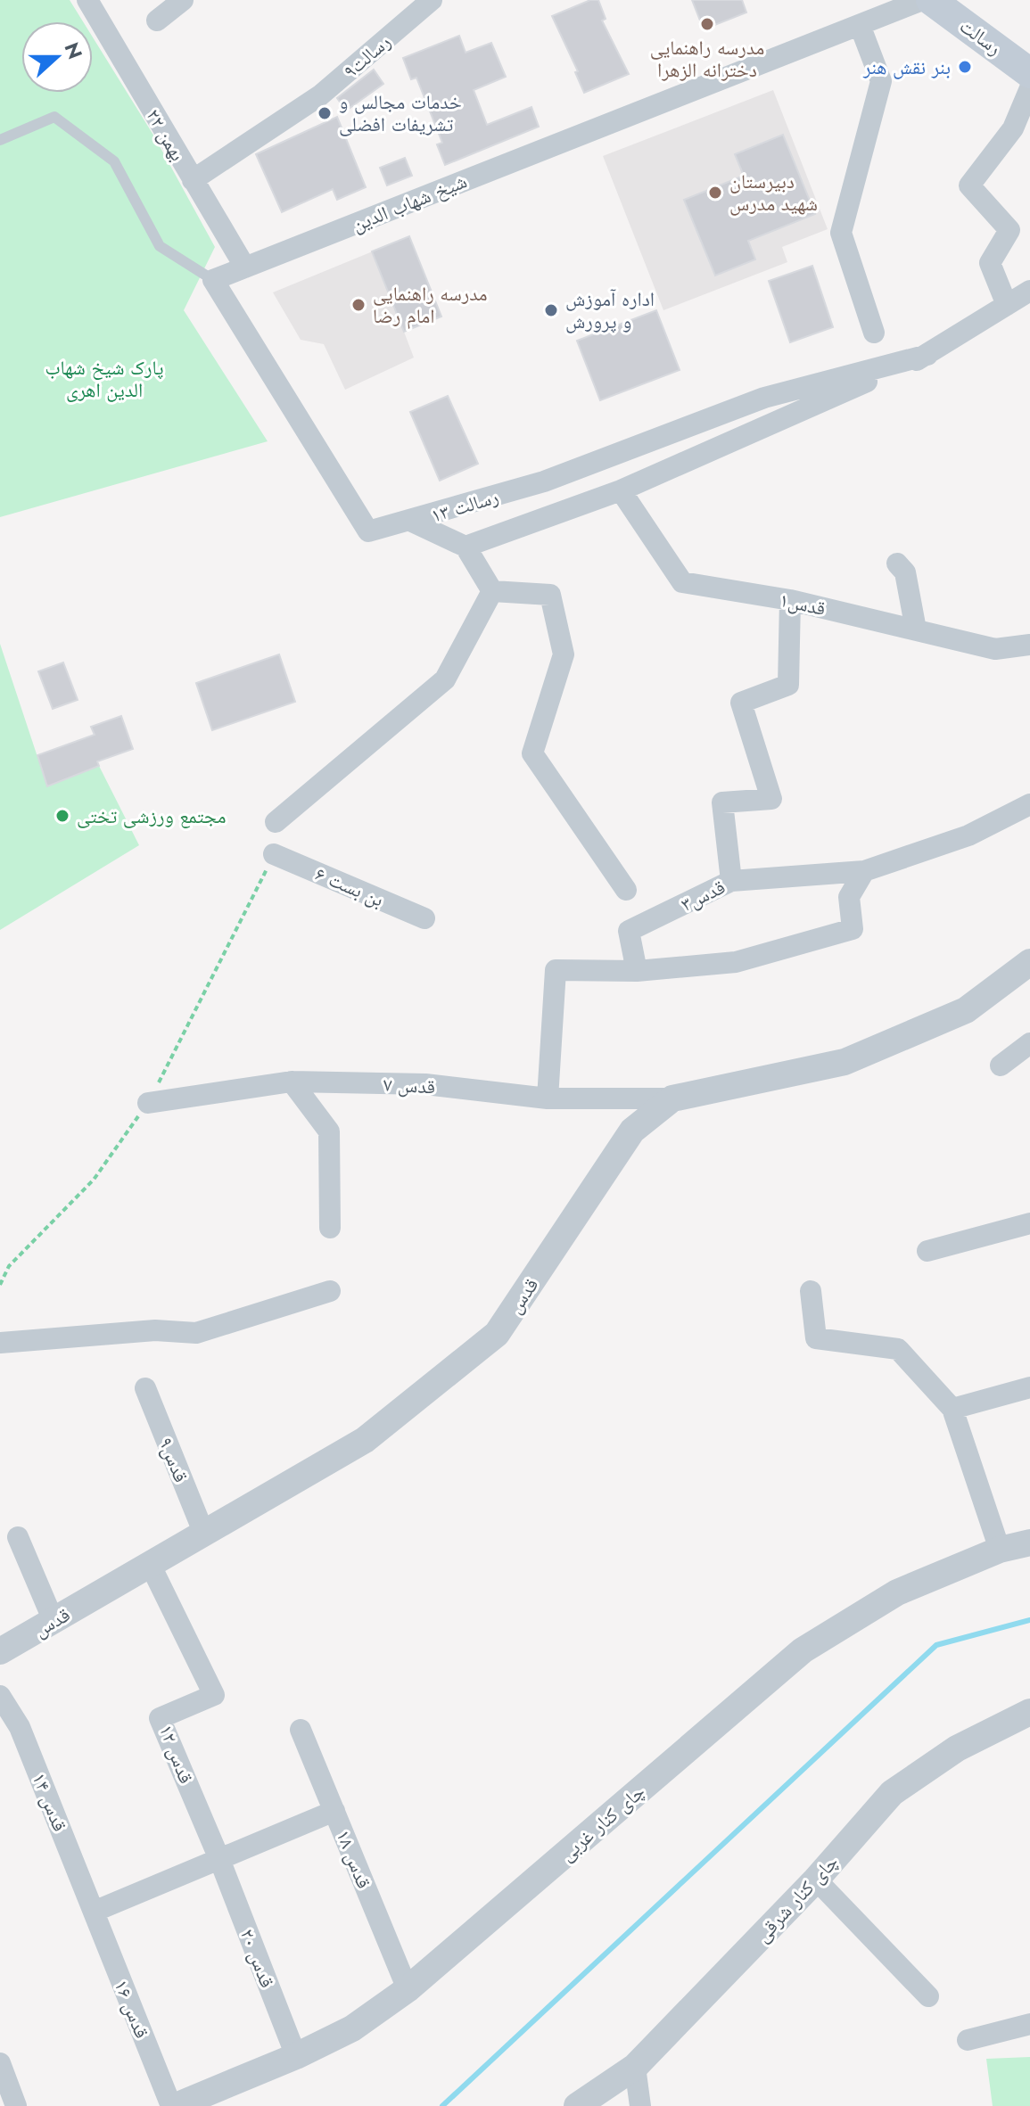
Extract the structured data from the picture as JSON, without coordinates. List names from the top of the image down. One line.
{"streets":{"main road":["رسالت"],"street":["رسالت۹","۲۲ بهمن","شیخ شهاب الدین","رسالت ۱۳","قدس۱","بن بست ۶","قدس۳","قدس ۷","قدس","قدس۹","قدس ۱۲","قدس ۱۴","چای کنار غربی","قدس ۱۸","چای کنار شرقی","قدس ۲۰","قدس ۱۶"]},"crossings":[["رسالت۹","۲۲ بهمن"],["۲۲ بهمن","شیخ شهاب الدین"],["رسالت ۱۳","قدس۱"],["قدس ۷","قدس"],["قدس","قدس۹"],["قدس","قدس ۱۲"],["قدس ۱۲","قدس ۲۰"],["قدس ۱۴","قدس ۱۶"],["چای کنار غربی","قدس ۱۸"],["چای کنار غربی","قدس ۲۰"],["چای کنار غربی","قدس ۱۶"]],"parks":["پارک شیخ شهاب الدین اهری"],"places":["مدرسه راهنمایی دخترانه الزهرا","بنر نقش هنر","خدمات مجالس و تشریفات افضلی","دبیرستان شهید مدرس","مدرسه راهنمایی امام رضا","اداره آموزش و پرورش","مجتمع ورزشی تختی"],"north":"right"}
